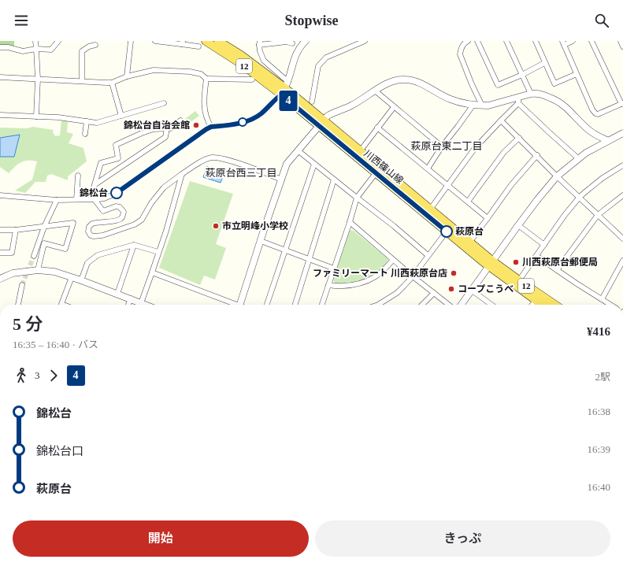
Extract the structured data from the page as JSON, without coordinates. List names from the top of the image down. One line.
{"streets":{"main road":["12","川西篠山線"]},"districts":["萩原台東二丁目","萩原台西三丁目"],"places":["錦松台自治会館","錦松台","市立明峰小学校","萩原台","川西萩原台郵便局","ファミリーマート 川西萩原台店","コープこうべ"],"lines":["bus line 4"],"page":{"header":"Stopwise","on_map":"4","heading":["5 分","16:35 – 16:40 · バス","¥416"],"legs":["3","4","2駅"],"list":[{"name":"錦松台","value":"16:38"},{"name":"錦松台口","value":"16:39"},{"name":"萩原台","value":"16:40"}],"buttons":["開始","きっぷ"]}}
